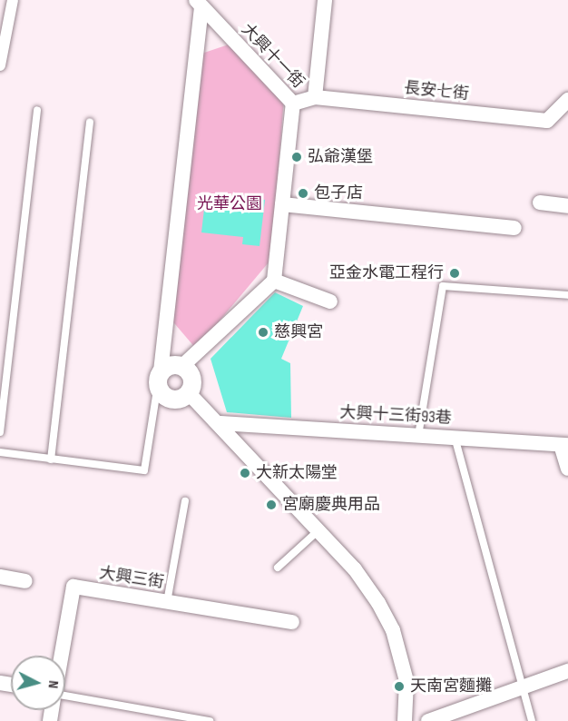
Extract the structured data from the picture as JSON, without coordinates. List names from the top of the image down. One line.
{"streets":{"street":["大興十一街","長安七街","大興十三街93巷","大興三街"]},"crossings":[["大興十一街","長安七街"]],"parks":["光華公園"],"places":["弘爺漢堡","包子店","亞金水電工程行","慈興宮","大新太陽堂","宮廟慶典用品","天南宮麵攤"],"north":"right"}
